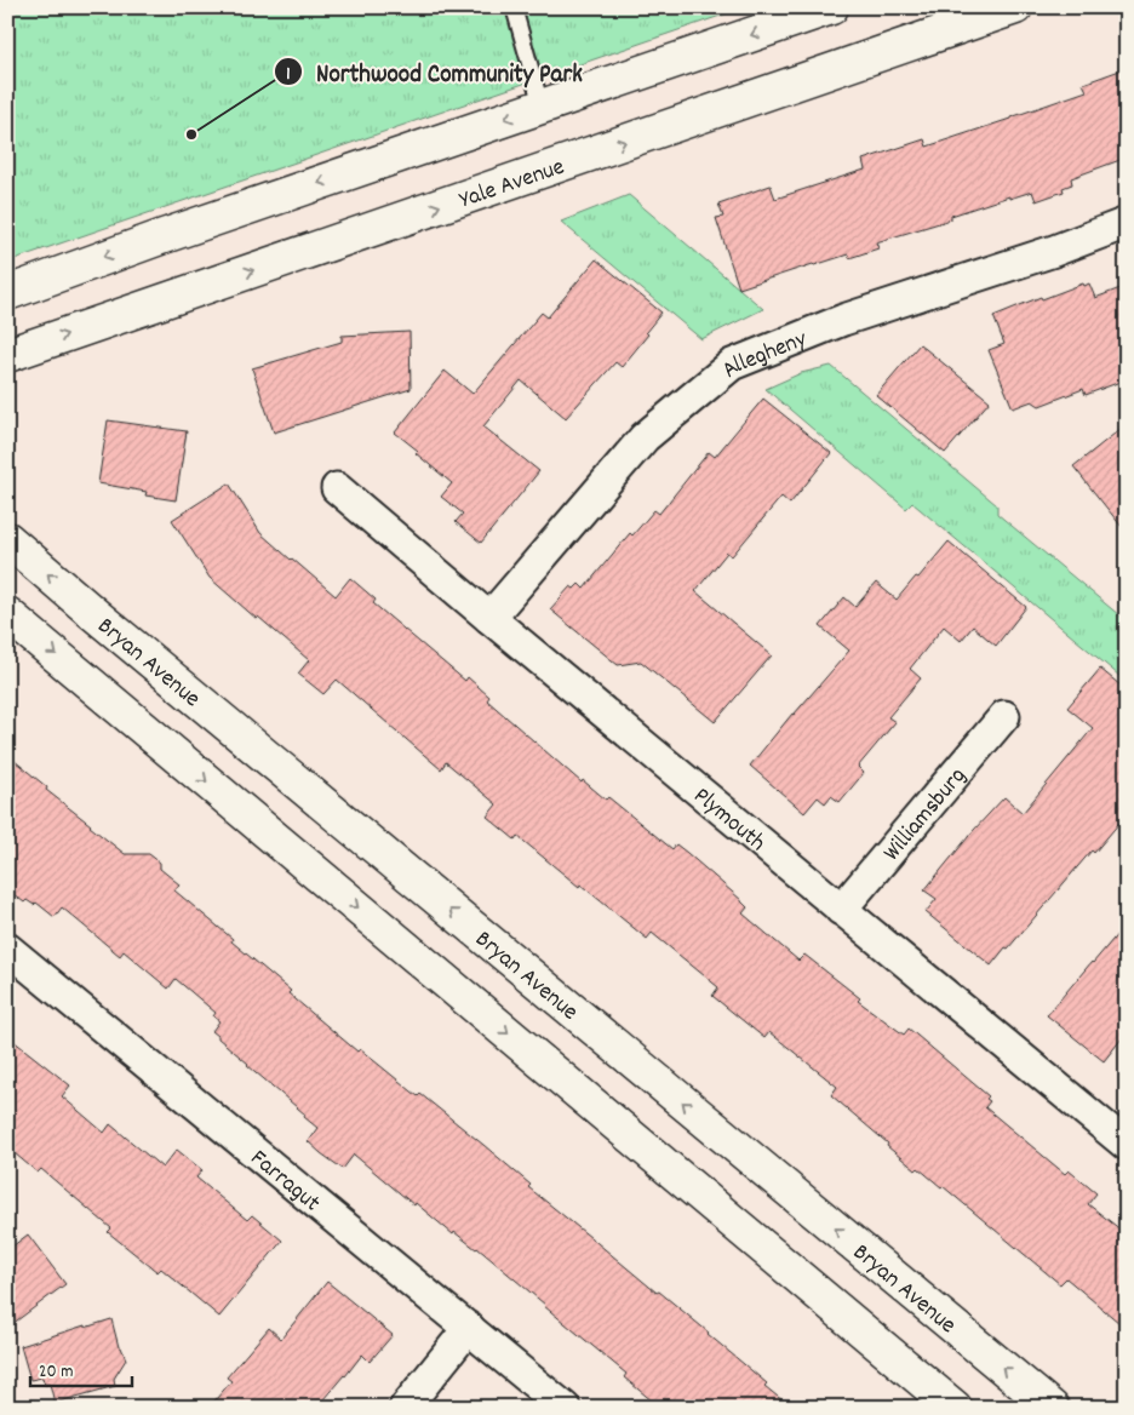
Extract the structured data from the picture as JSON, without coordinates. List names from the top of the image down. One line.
{"streets":{"main road":["Yale Avenue","Bryan Avenue"],"street":["Allegheny","Williamsburg","Plymouth","Farragut"]},"crossings":[["Allegheny","Plymouth"],["Williamsburg","Plymouth"]],"places":["Northwood Community Park"],"scale_bar":"20 m"}
